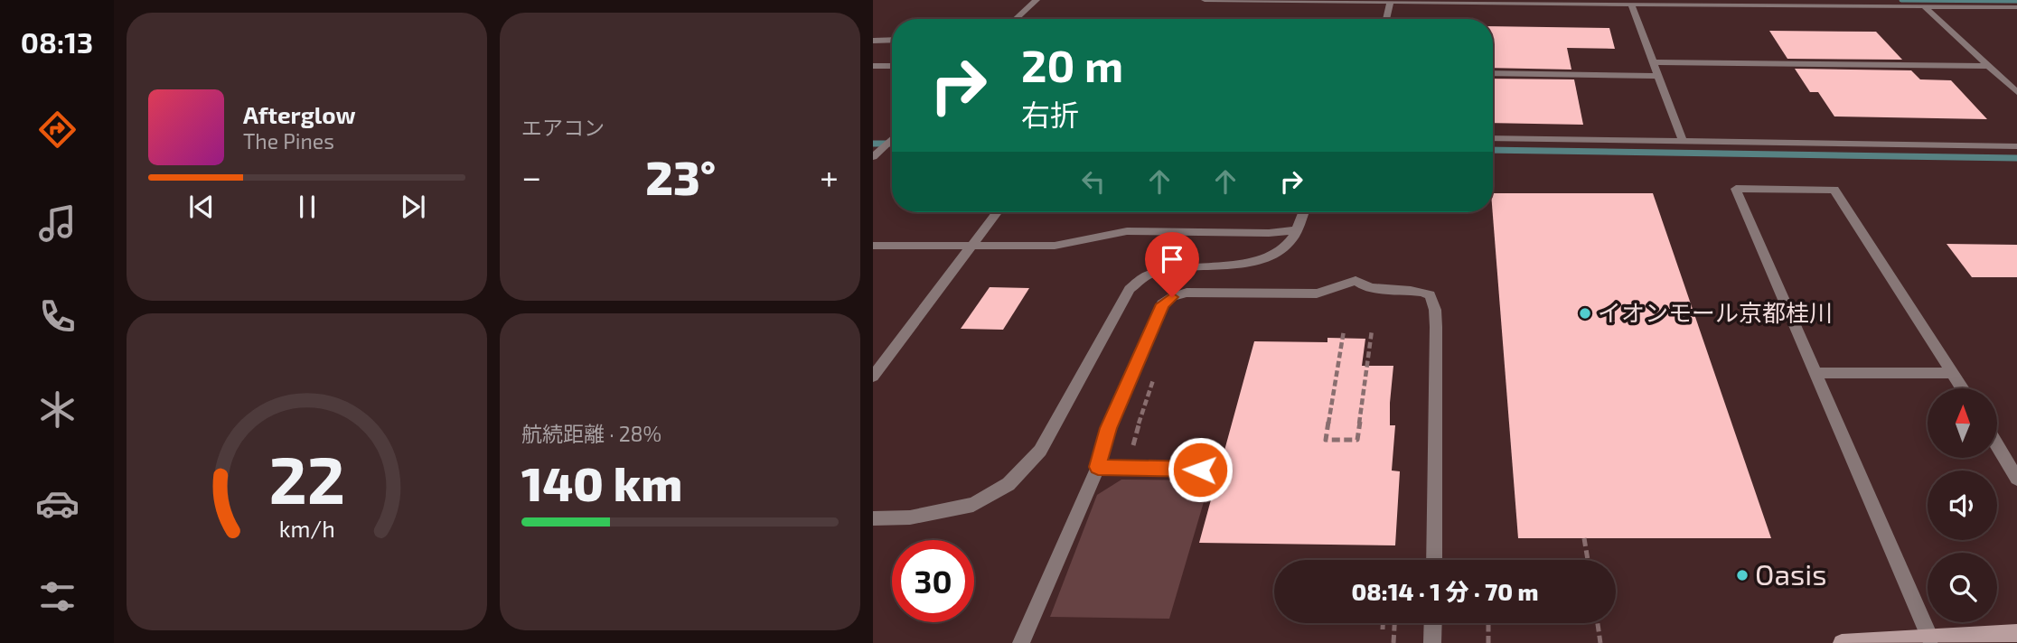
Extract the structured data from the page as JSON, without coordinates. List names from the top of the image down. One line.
{"places":["イオンモール京都桂川","Oasis"],"north":"top","page":{"tabs":"08:13","tile":["エアコン",["航続距離 · 28%","140 km"]],"turn":["20 m","右折"],"song":["Afterglow","The Pines"],"heat":["−","23°","+"],"limit":"30","trip":"08:14 · 1 分 · 70 m","gauge":["22","km/h"]}}
